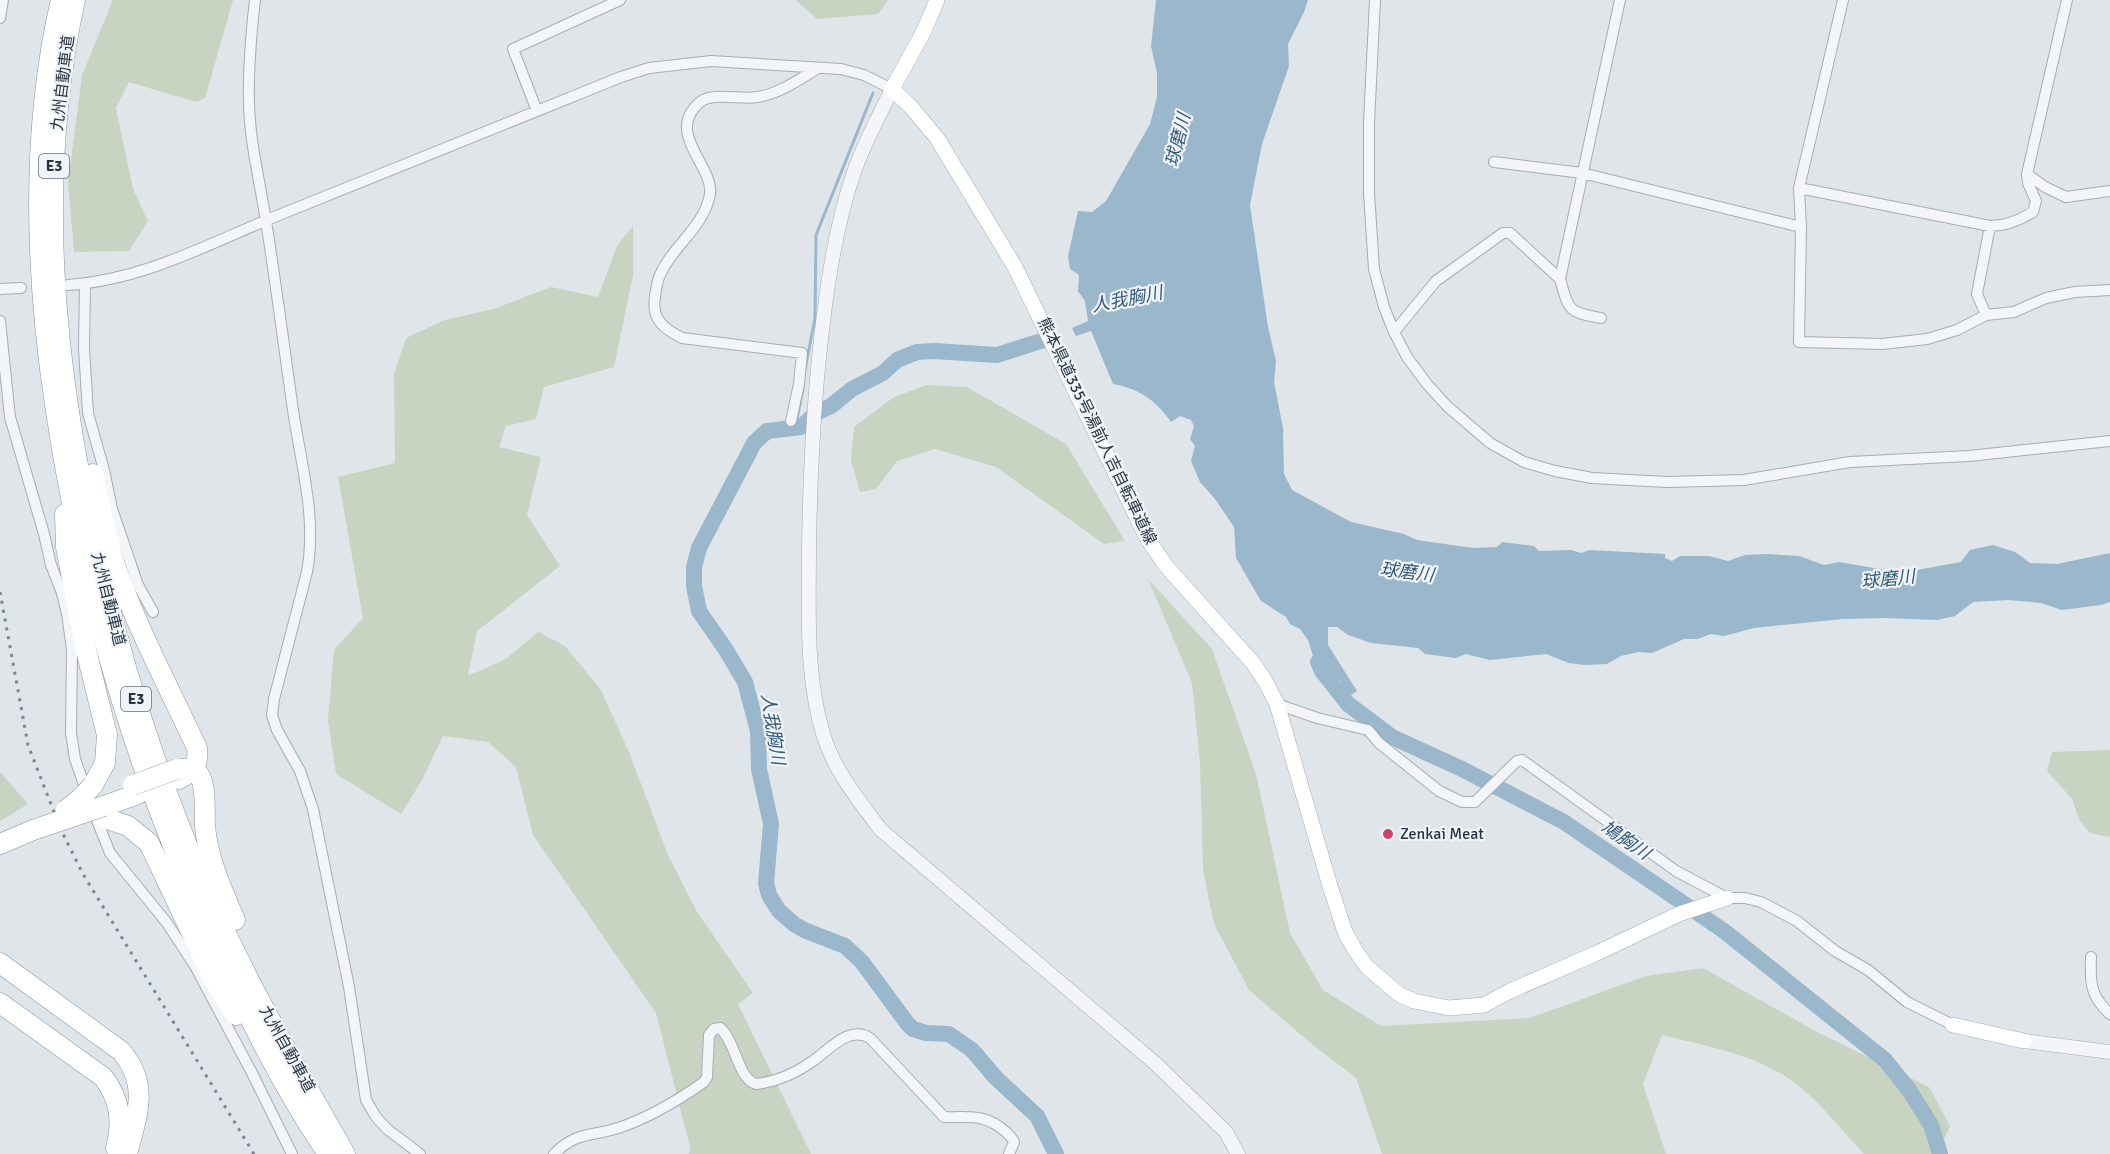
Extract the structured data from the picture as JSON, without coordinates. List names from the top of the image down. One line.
{"streets":{"highway":["九州自動車道","E3"],"main road":["熊本県道335号湯前人吉自転車道線"]},"water":["球磨川","人我胸川","鳩胸川"],"places":["Zenkai Meat"]}
